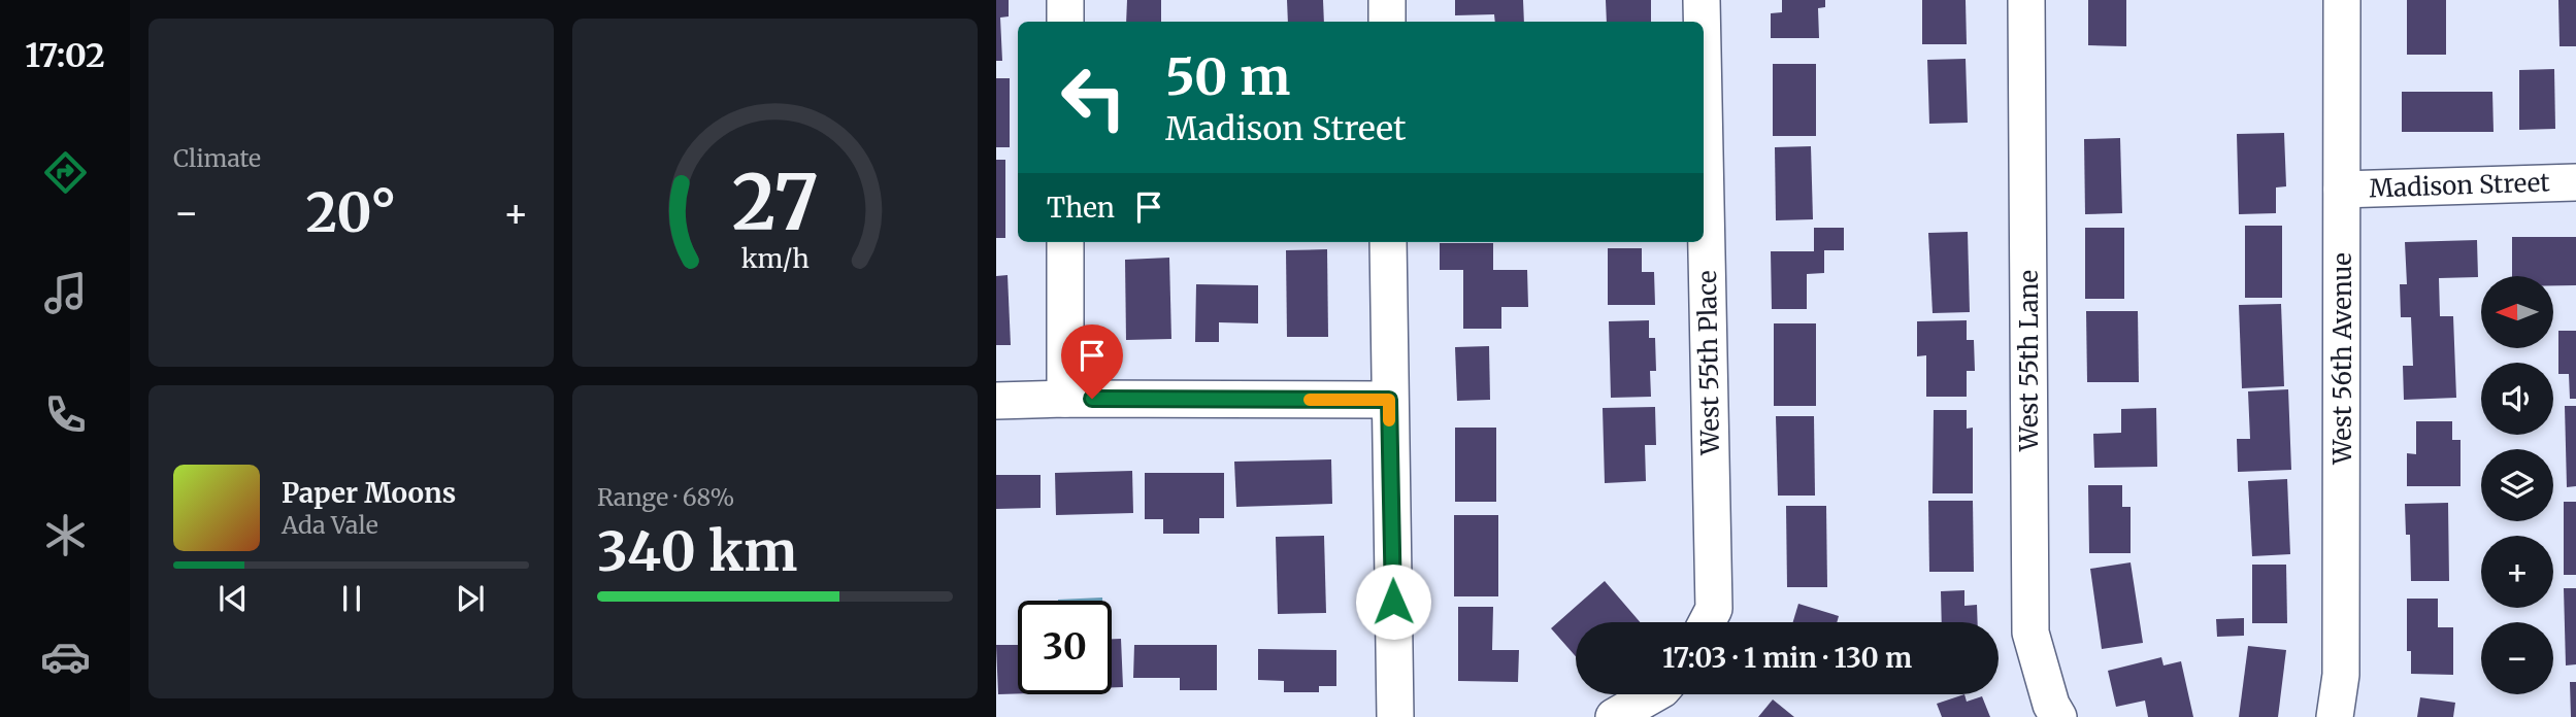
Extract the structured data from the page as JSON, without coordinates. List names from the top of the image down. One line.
{"streets":{"street":["Madison Street","West 56th Avenue","West 55th Lane","West 55th Place"]},"crossings":[["Madison Street","West 56th Avenue"]],"north":"left","page":{"tabs":"17:02","tile":["Climate",["Range · 68%","340 km"]],"turn":["50 m","Madison Street"],"then":"Then","heat":["−","20°","+"],"map_buttons":["+","−"],"song":["Paper Moons","Ada Vale"],"limit":"30","trip":"17:03 · 1 min · 130 m","gauge":["27","km/h"]}}
